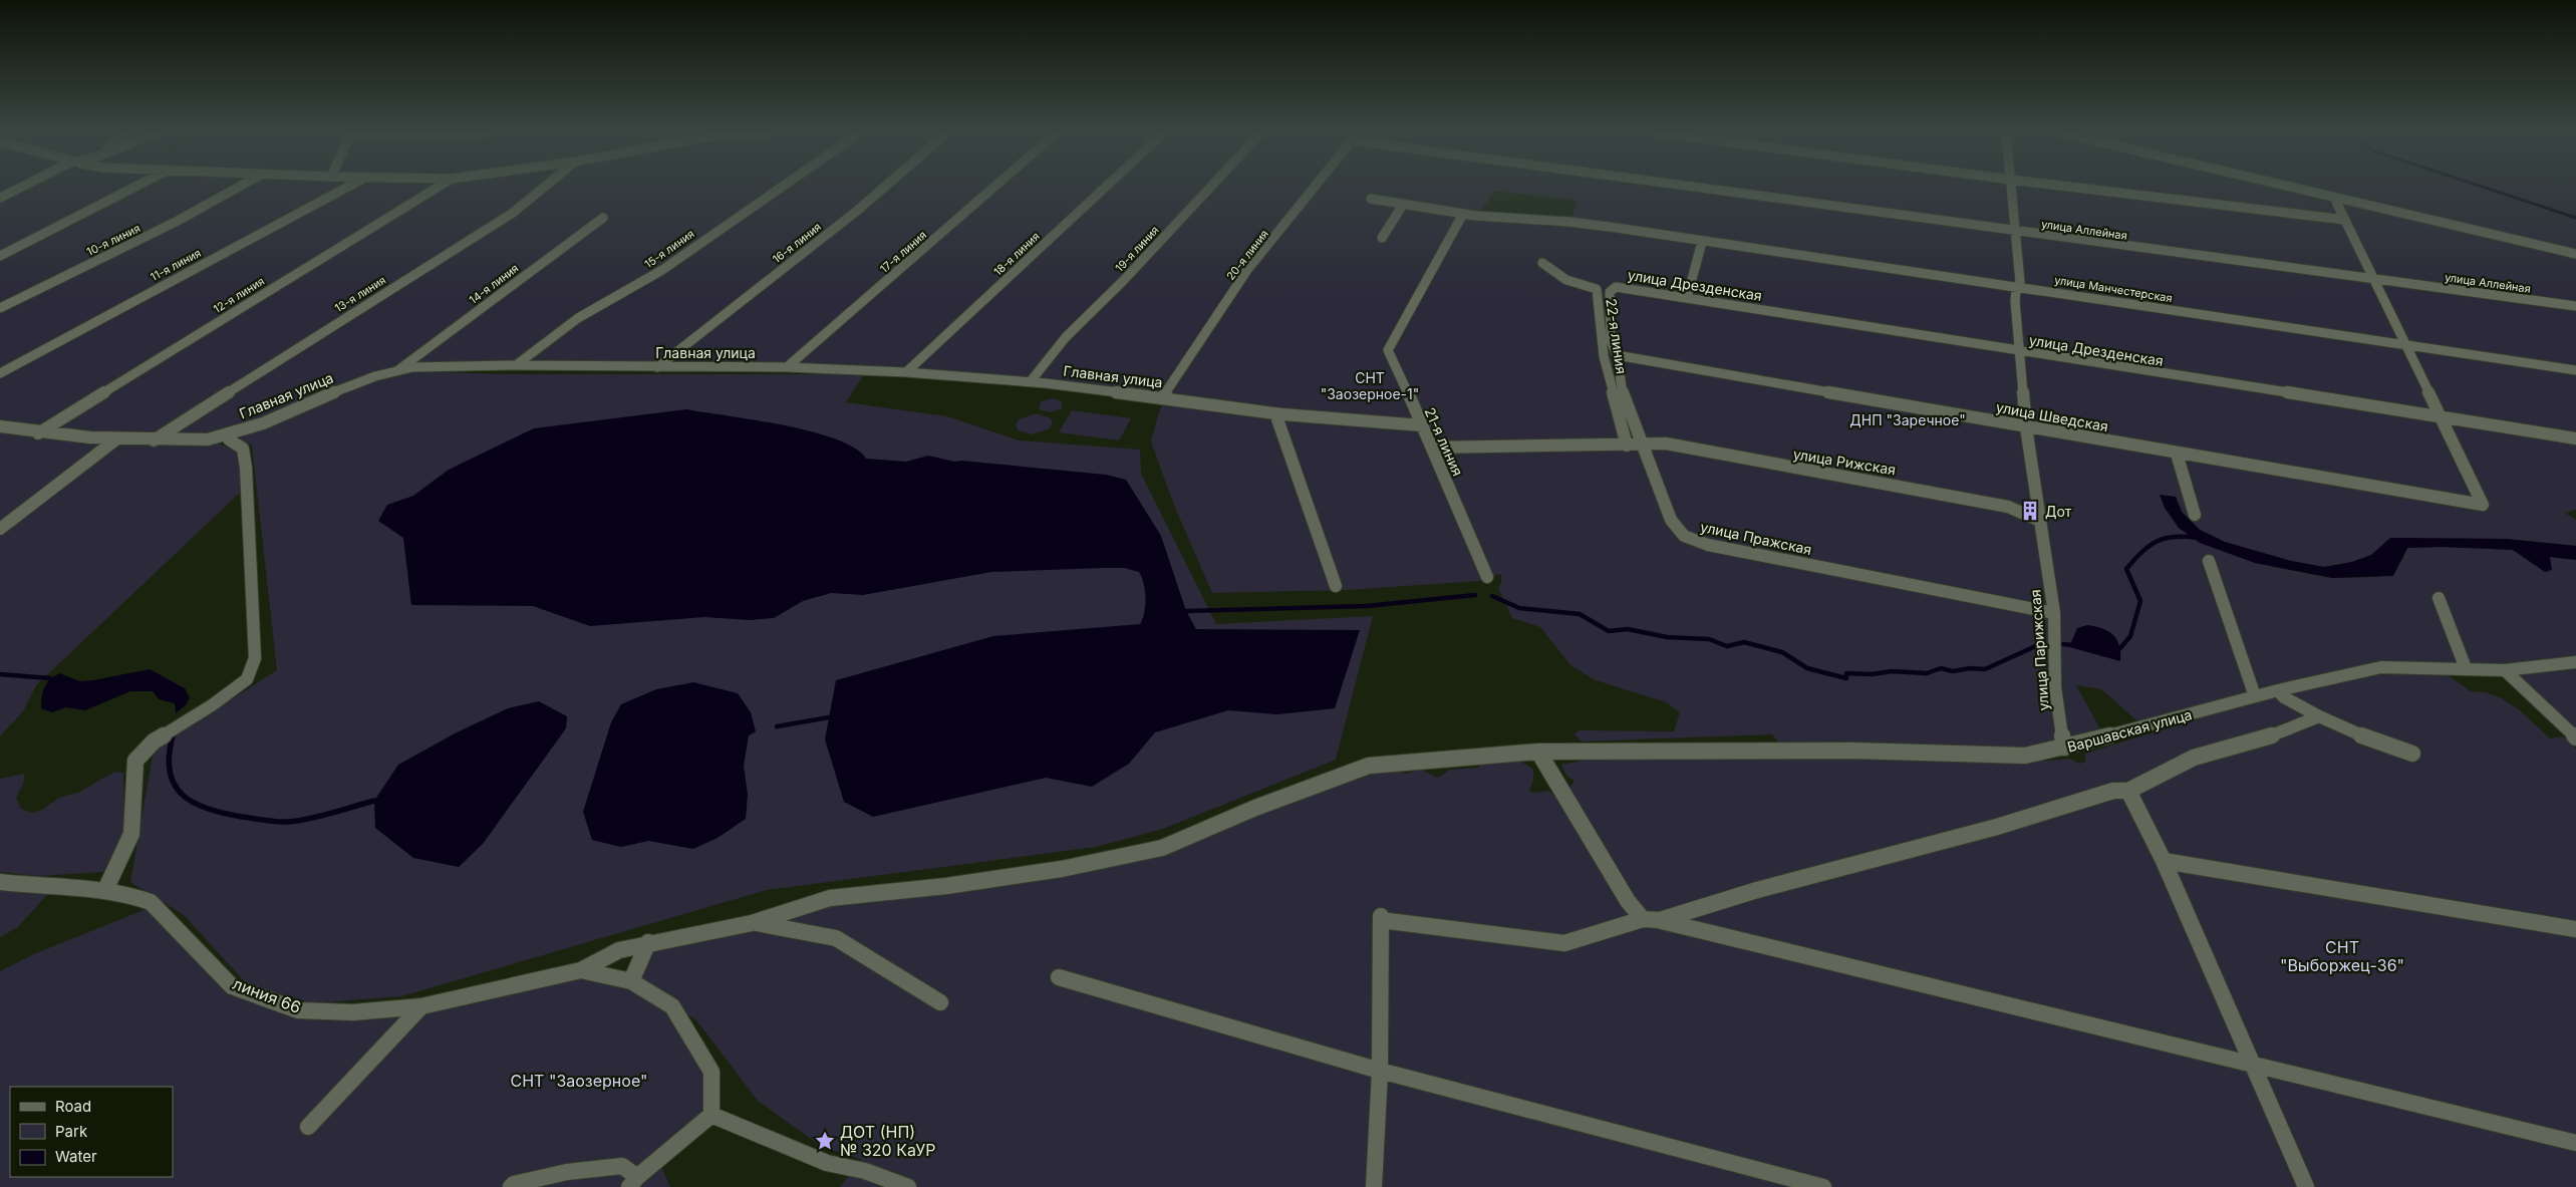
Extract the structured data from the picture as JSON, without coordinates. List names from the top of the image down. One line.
{"streets":{"street":["улица Аллейная","10-я линия","16-я линия","15-я линия","19-я линия","17-я линия","18-я линия","20-я линия","11-я линия","14-я линия","улица Дрезденская","улица Манчестерская","13-я линия","12-я линия","22-я линия","Главная улица","улица Шведская","21-я линия","улица Рижская","улица Пражская","улица Парижская","Варшавская улица","линия 66"]},"crossings":[["улица Аллейная","улица Парижская"],["16-я линия","Главная улица"],["15-я линия","Главная улица"],["19-я линия","Главная улица"],["17-я линия","Главная улица"],["18-я линия","Главная улица"],["20-я линия","Главная улица"],["14-я линия","Главная улица"],["улица Дрезденская","улица Шведская"],["улица Дрезденская","улица Пражская"],["улица Дрезденская","улица Парижская"],["улица Манчестерская","21-я линия"],["улица Манчестерская","улица Парижская"],["13-я линия","Главная улица"],["12-я линия","Главная улица"],["22-я линия","улица Рижская"],["Главная улица","21-я линия"],["улица Шведская","улица Пражская"],["улица Шведская","улица Парижская"],["21-я линия","улица Рижская"],["улица Рижская","улица Пражская"],["улица Рижская","улица Парижская"],["улица Пражская","улица Парижская"],["улица Парижская","Варшавская улица"],["Варшавская улица","линия 66"]],"parks":["СНТ \"Заозерное-1\"","ДНП \"Заречное\"","СНТ \"Выборжец-36\"","СНТ \"Заозерное\""],"places":{"building":["Дот"],"place":["ДОТ (НП) № 320 КаУР"]},"legend":["Road","Park","Water"]}
